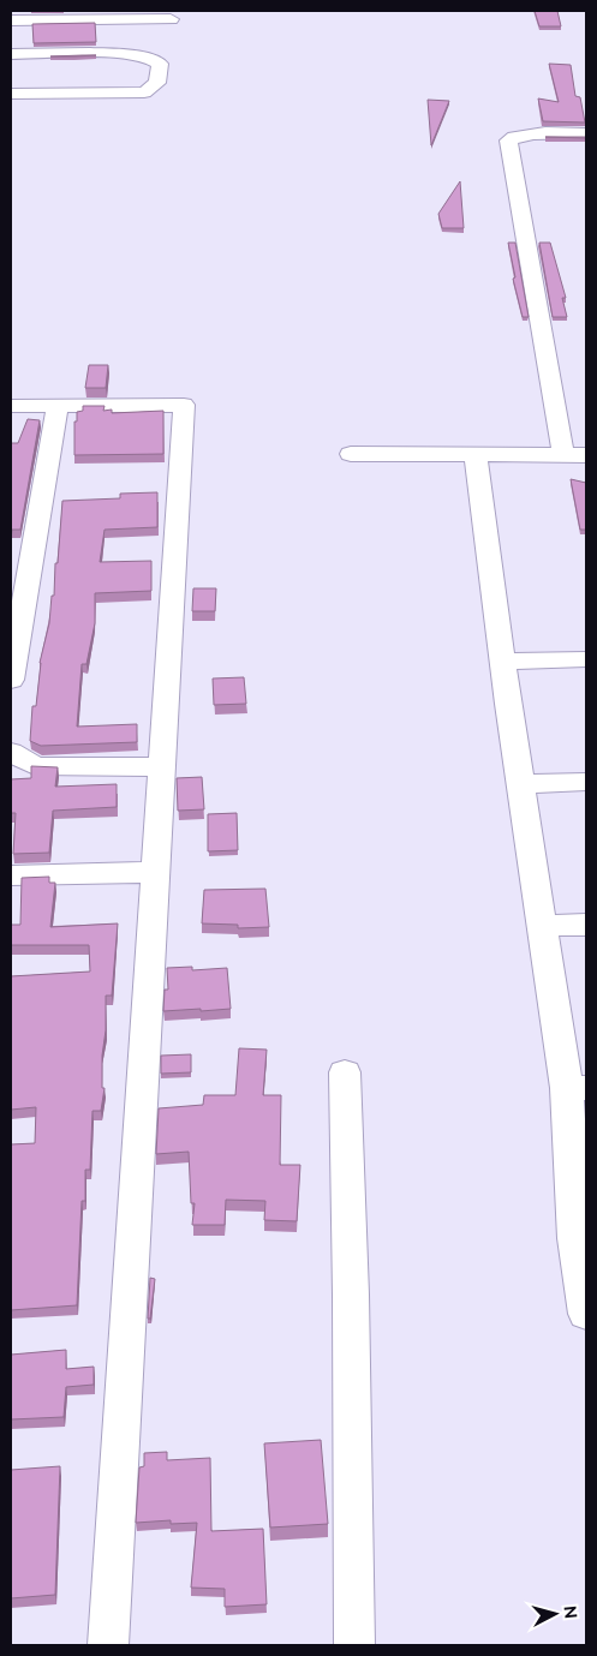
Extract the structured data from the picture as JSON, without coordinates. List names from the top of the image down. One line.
{"north":"right"}
